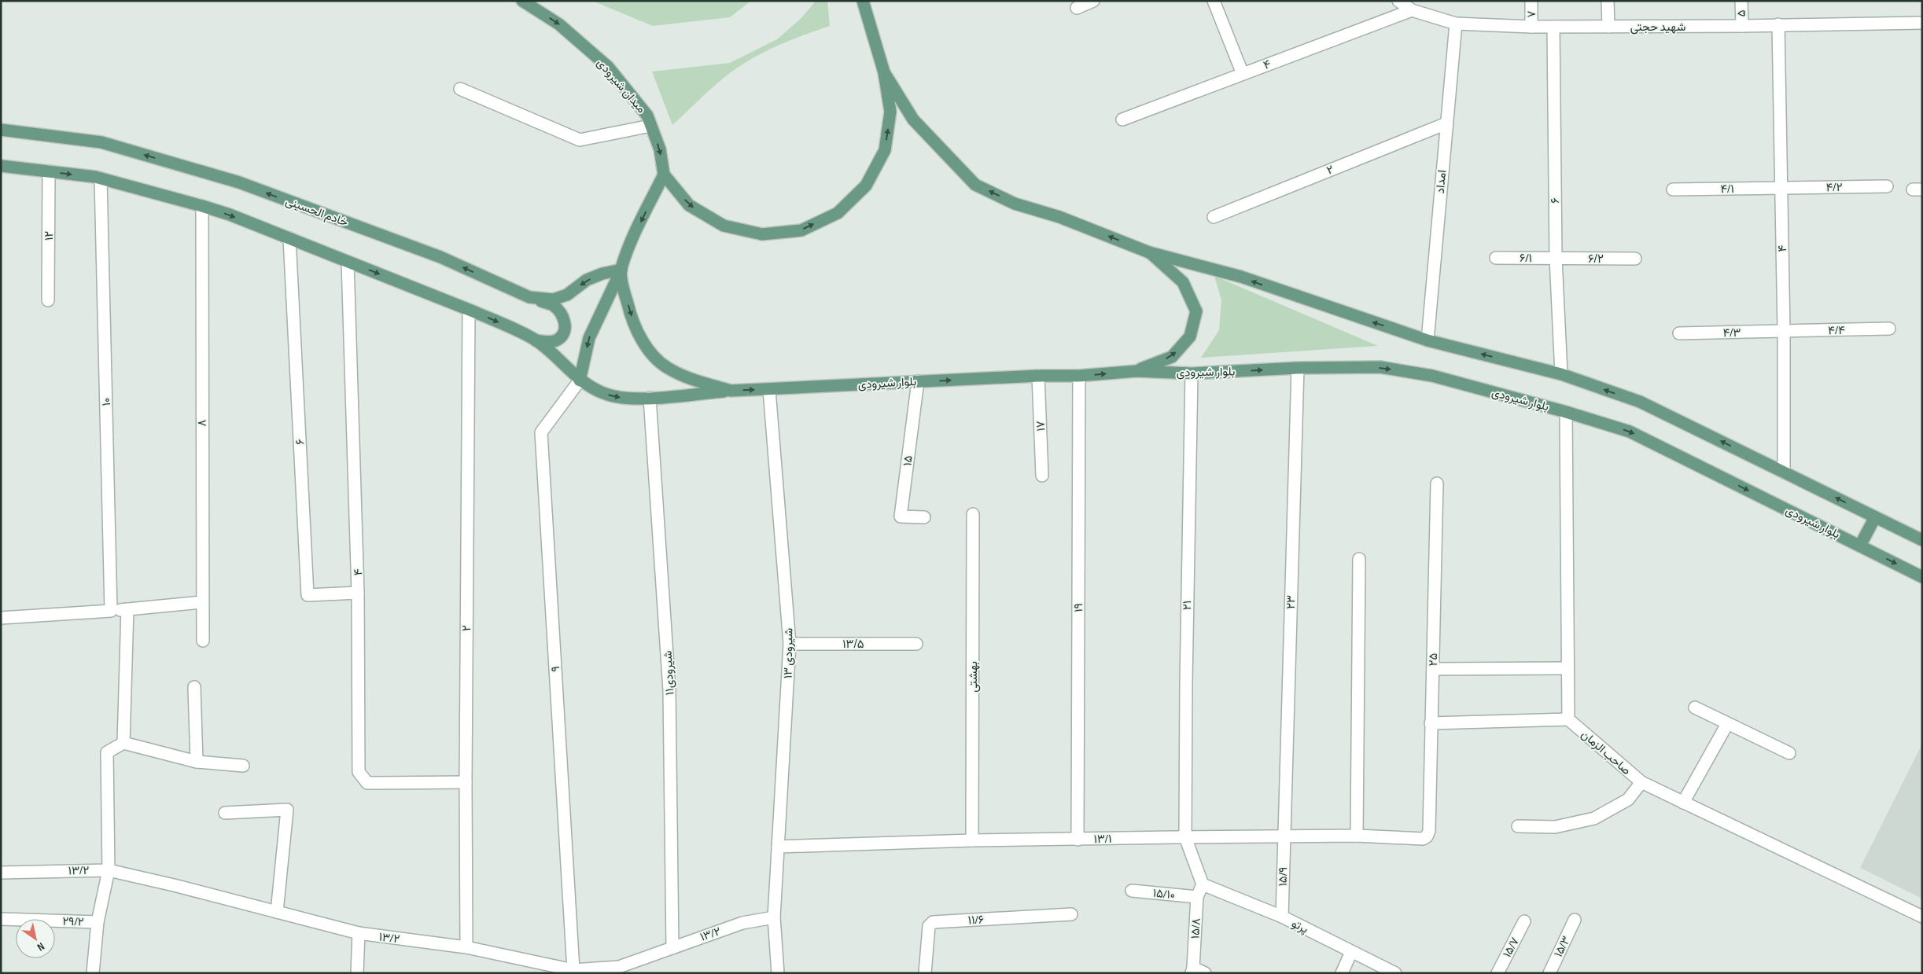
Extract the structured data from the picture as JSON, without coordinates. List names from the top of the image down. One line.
{"streets":{"main road":["میدان شیرودی","خادم الحسینی","بلوار شیرودی"],"street":["۵","۷","شهید حجتی","۴","۲","امداد","۴/۲","۴/۱","۶","۱۲","۶/۱","۶/۲","۴/۴","۴/۳","۱۰","۸","۱۷","۱۵","۲۳","۲۱","۱۹","۱۳/۵","شیرودی ۱۳","۲۵","۹","۱۱شیرودی","بهشتی","صاحب الزمان","۱۳/۱","۱۳/۲","۱۵/۹","۱۵/۱۰","۱۱/۶","۲۹/۲","پرتو","۱۵/۸","۱۵/۳","۱۵/۷"]},"crossings":[["۵","شهید حجتی"],["۷","شهید حجتی"],["شهید حجتی","۴"],["شهید حجتی","امداد"],["شهید حجتی","۶"],["۴","۲"],["۴","۴/۲"],["۴","۴/۱"],["۴","۶"],["۴","۴/۴"],["۴","۴/۳"],["۲","امداد"],["۲","۱۳/۲"],["۴/۲","۴/۱"],["۶","۶/۱"],["۶","۶/۲"],["خادم الحسینی","بلوار شیرودی"],["۶/۱","۶/۲"],["۴/۴","۴/۳"],["بلوار شیرودی","۱۷"],["بلوار شیرودی","۱۵"],["بلوار شیرودی","۲۳"],["بلوار شیرودی","۲۱"],["بلوار شیرودی","۱۹"],["بلوار شیرودی","شیرودی ۱۳"],["۲۳","۱۳/۱"],["۲۳","۱۵/۹"],["۲۱","۱۳/۱"],["۱۹","۱۳/۱"],["۱۳/۵","شیرودی ۱۳"],["شیرودی ۱۳","۱۳/۱"],["شیرودی ۱۳","۱۳/۲"],["۲۵","۱۳/۱"],["۹","۱۳/۲"],["۱۱شیرودی","۱۳/۲"],["بهشتی","۱۳/۱"],["۱۳/۱","۱۵/۹"],["۱۵/۹","پرتو"],["۱۵/۱۰","۱۵/۸"],["پرتو","۱۵/۸"]],"one_way":["میدان شیرودی"],"north":"bottom right"}
